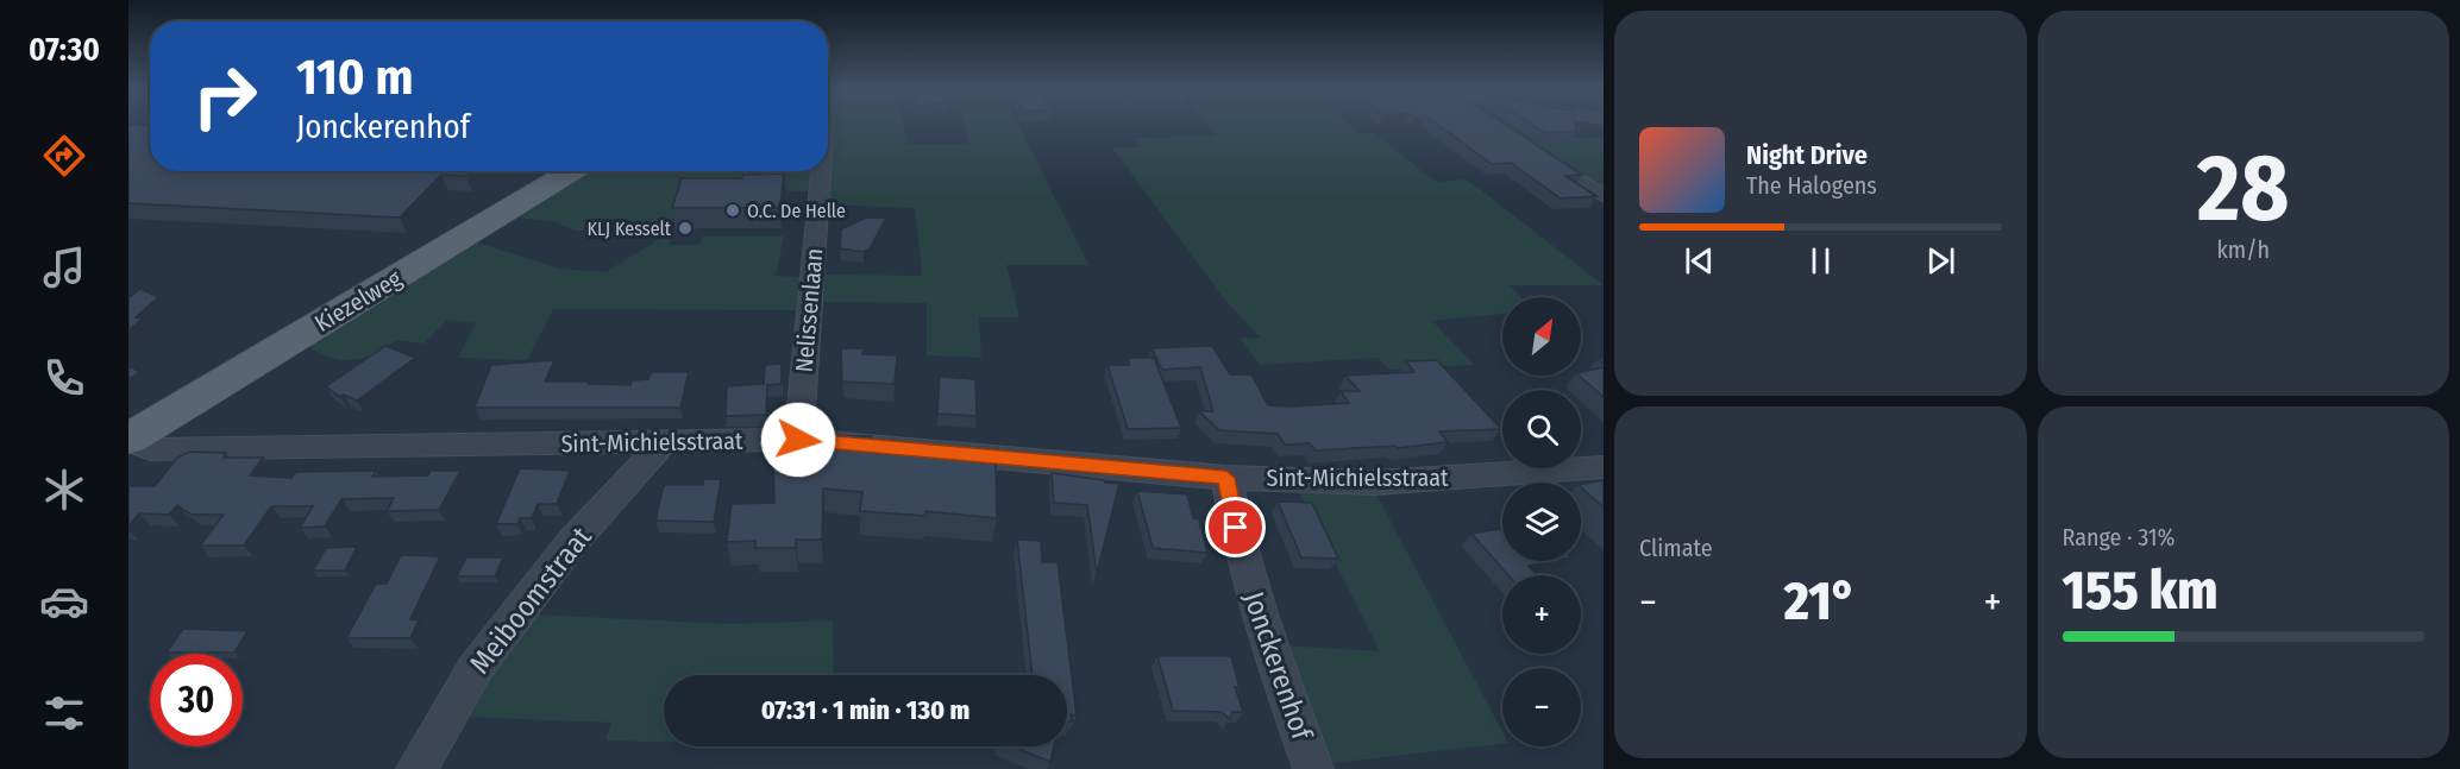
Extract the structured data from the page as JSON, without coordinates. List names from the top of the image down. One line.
{"streets":{"main road":["Kiezelweg"],"street":["Nelissenlaan","Sint-Michielsstraat","Meiboomstraat","Jonckerenhof"]},"crossings":[["Kiezelweg","Sint-Michielsstraat"],["Nelissenlaan","Sint-Michielsstraat"],["Sint-Michielsstraat","Meiboomstraat"],["Sint-Michielsstraat","Jonckerenhof"]],"places":["O.C. De Helle","KLJ Kesselt"],"north":"top right","page":{"tabs":"07:30","tile":[["28","km/h"],"Climate",["Range · 31%","155 km"]],"turn":["110 m","Jonckerenhof"],"song":["Night Drive","The Halogens"],"map_buttons":["+","−"],"heat":["−","21°","+"],"limit":"30","trip":"07:31 · 1 min · 130 m"}}
